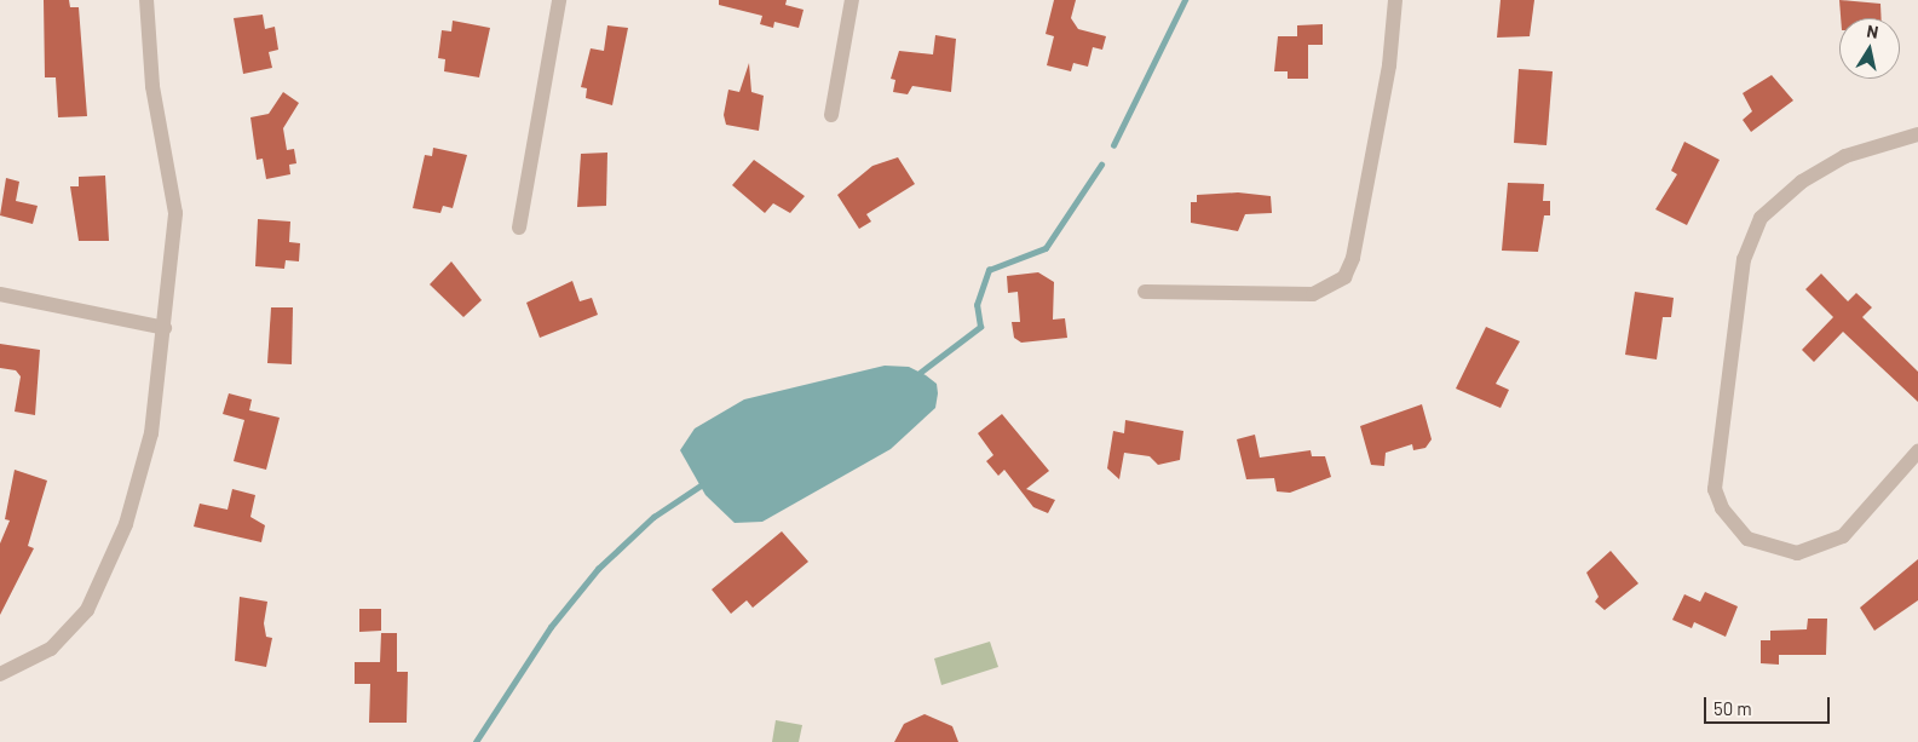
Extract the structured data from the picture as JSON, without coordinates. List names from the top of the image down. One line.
{"scale_bar":"50 m","north":"top"}
